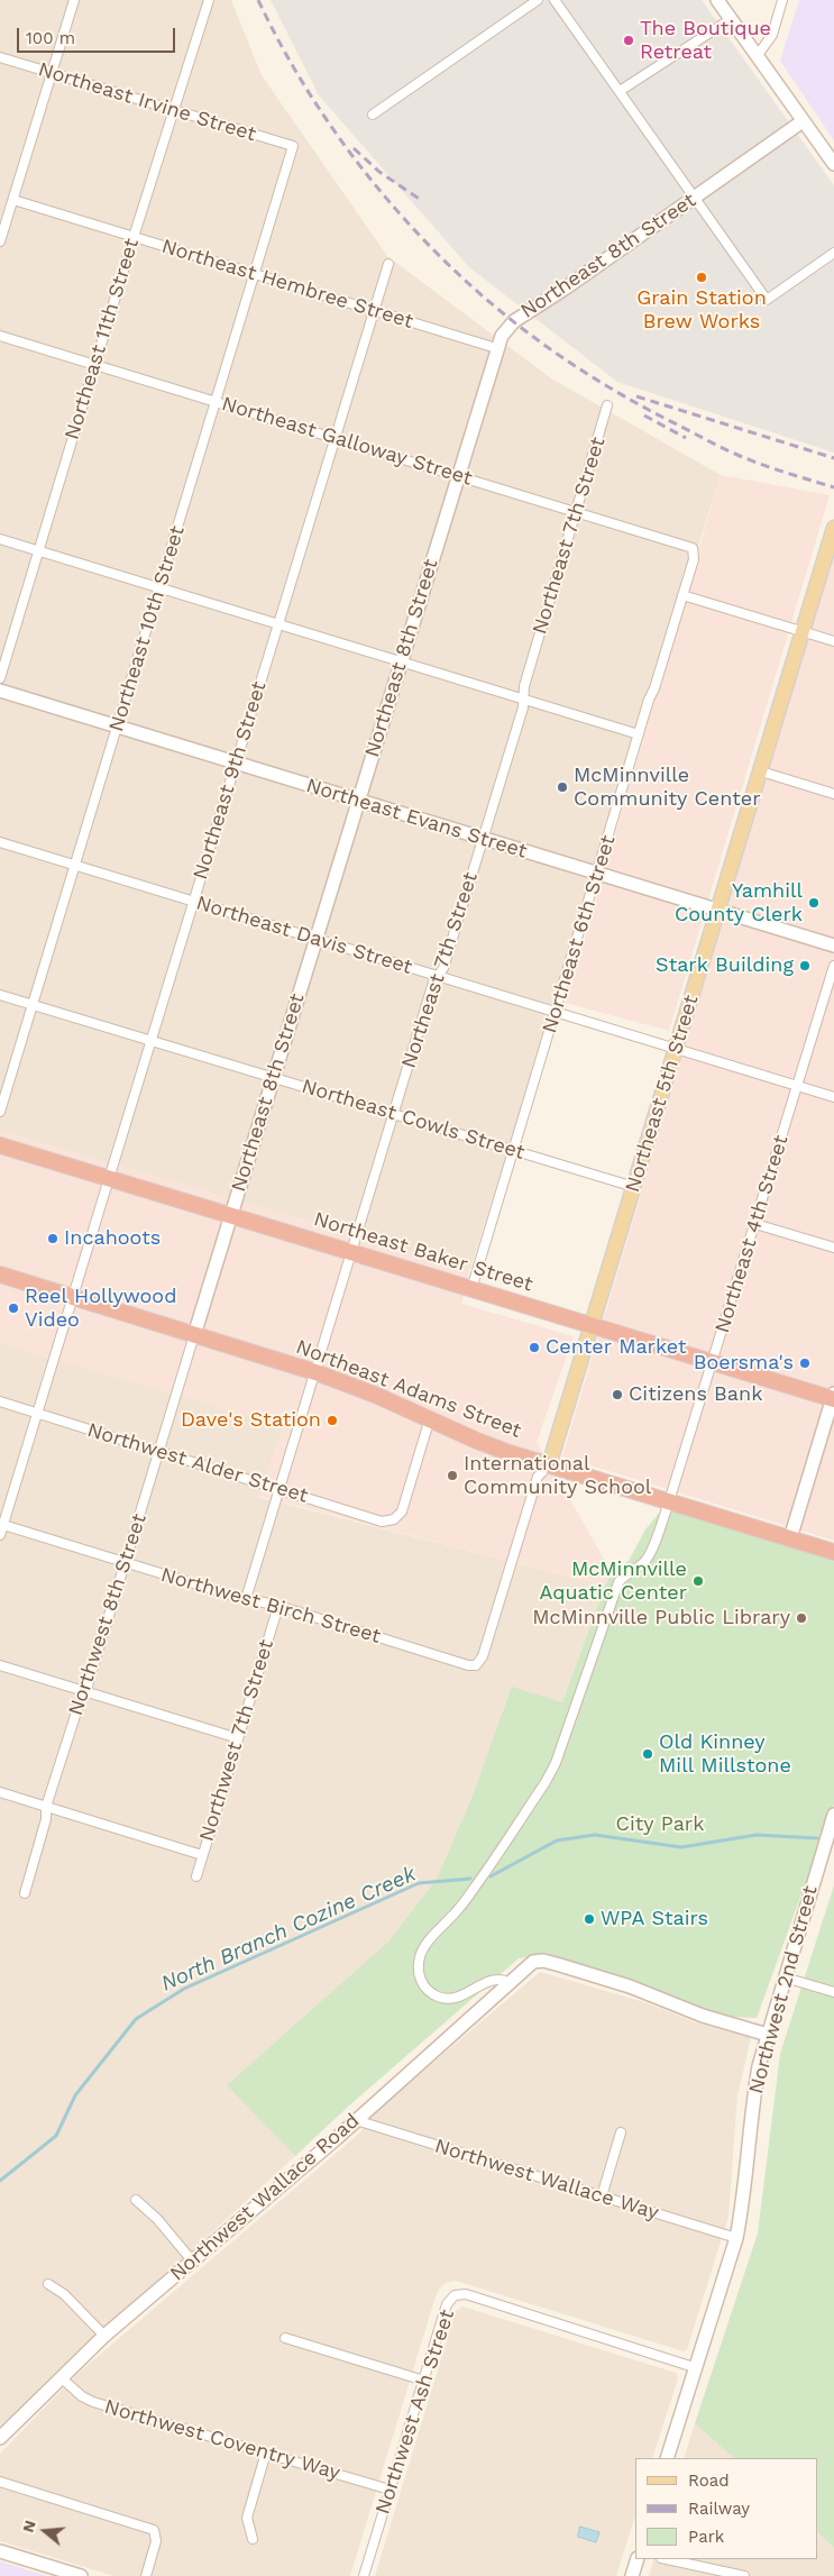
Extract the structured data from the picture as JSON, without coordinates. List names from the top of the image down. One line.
{"streets":{"highway":["Northeast Baker Street","Northeast Adams Street"],"main road":["Northeast 5th Street"],"street":["Northeast Irvine Street","Northeast 8th Street","Northeast Hembree Street","Northeast 11th Street","Northeast Galloway Street","Northeast 7th Street","Northeast 10th Street","Northeast 9th Street","Northeast Evans Street","Northeast 6th Street","Northeast Davis Street","Northeast Cowls Street","Northeast 4th Street","Northwest Alder Street","Northwest Birch Street","Northwest 8th Street","Northwest 7th Street","Northwest 2nd Street","Northwest Wallace Way","Northwest Wallace Road","Northwest Ash Street","Northwest Coventry Way"]},"crossings":[["Northeast Irvine Street","Northeast 11th Street"],["Northeast Irvine Street","Northeast 10th Street"],["Northeast 8th Street","Northeast Hembree Street"],["Northeast 8th Street","Northeast Galloway Street"],["Northeast 8th Street","Northeast Evans Street"],["Northeast 8th Street","Northeast Davis Street"],["Northeast 8th Street","Northeast Cowls Street"],["Northeast 8th Street","Northeast Baker Street"],["Northeast 8th Street","Northeast Adams Street"],["Northeast 8th Street","Northwest 8th Street"],["Northeast Hembree Street","Northeast 11th Street"],["Northeast Hembree Street","Northeast 10th Street"],["Northeast Hembree Street","Northeast 9th Street"],["Northeast 11th Street","Northeast Galloway Street"],["Northeast Galloway Street","Northeast 7th Street"],["Northeast Galloway Street","Northeast 10th Street"],["Northeast Galloway Street","Northeast 9th Street"],["Northeast Galloway Street","Northeast 6th Street"],["Northeast 7th Street","Northeast Evans Street"],["Northeast 7th Street","Northeast Davis Street"],["Northeast 7th Street","Northeast Cowls Street"],["Northeast 7th Street","Northeast Baker Street"],["Northeast 7th Street","Northeast Adams Street"],["Northeast 10th Street","Northeast Evans Street"],["Northeast 10th Street","Northeast Davis Street"],["Northeast 10th Street","Northeast Cowls Street"],["Northeast 9th Street","Northeast Evans Street"],["Northeast 9th Street","Northeast Davis Street"],["Northeast 9th Street","Northeast Cowls Street"],["Northeast 9th Street","Northeast Baker Street"],["Northeast 9th Street","Northeast Adams Street"],["Northeast 9th Street","Northwest Alder Street"],["Northeast 9th Street","Northwest Birch Street"],["Northeast Evans Street","Northeast 6th Street"],["Northeast Evans Street","Northeast 5th Street"],["Northeast 6th Street","Northeast Davis Street"],["Northeast 6th Street","Northeast Cowls Street"],["Northeast 6th Street","Northeast Baker Street"],["Northeast Davis Street","Northeast 5th Street"],["Northeast Davis Street","Northeast 4th Street"],["Northeast 5th Street","Northeast Cowls Street"],["Northeast 5th Street","Northeast Baker Street"],["Northeast 5th Street","Northeast Adams Street"],["Northeast 5th Street","Northwest Birch Street"],["Northeast 4th Street","Northeast Baker Street"],["Northeast 4th Street","Northeast Adams Street"],["Northeast 4th Street","Northwest Wallace Road"],["Northeast Adams Street","Northwest Alder Street"],["Northeast Adams Street","Northwest Birch Street"],["Northeast Adams Street","Northwest 8th Street"],["Northwest Alder Street","Northwest 8th Street"],["Northwest Birch Street","Northwest 8th Street"],["Northwest Birch Street","Northwest 7th Street"],["Northwest 2nd Street","Northwest Wallace Way"],["Northwest 2nd Street","Northwest Wallace Road"],["Northwest 2nd Street","Northwest Ash Street"],["Northwest Wallace Way","Northwest Wallace Road"],["Northwest Wallace Road","Northwest Coventry Way"],["Northwest Ash Street","Northwest Coventry Way"]],"water":["North Branch Cozine Creek"],"parks":["City Park"],"places":["The Boutique Retreat","Grain Station Brew Works","McMinnville Community Center","Yamhill County Clerk","Stark Building","Incahoots","Reel Hollywood Video","Center Market","Boersma's","Citizens Bank","Dave's Station","International Community School","McMinnville Aquatic Center","McMinnville Public Library","Old Kinney Mill Millstone","WPA Stairs"],"legend":["Road","Railway","Park"],"scale_bar":"100 m","north":"left"}
